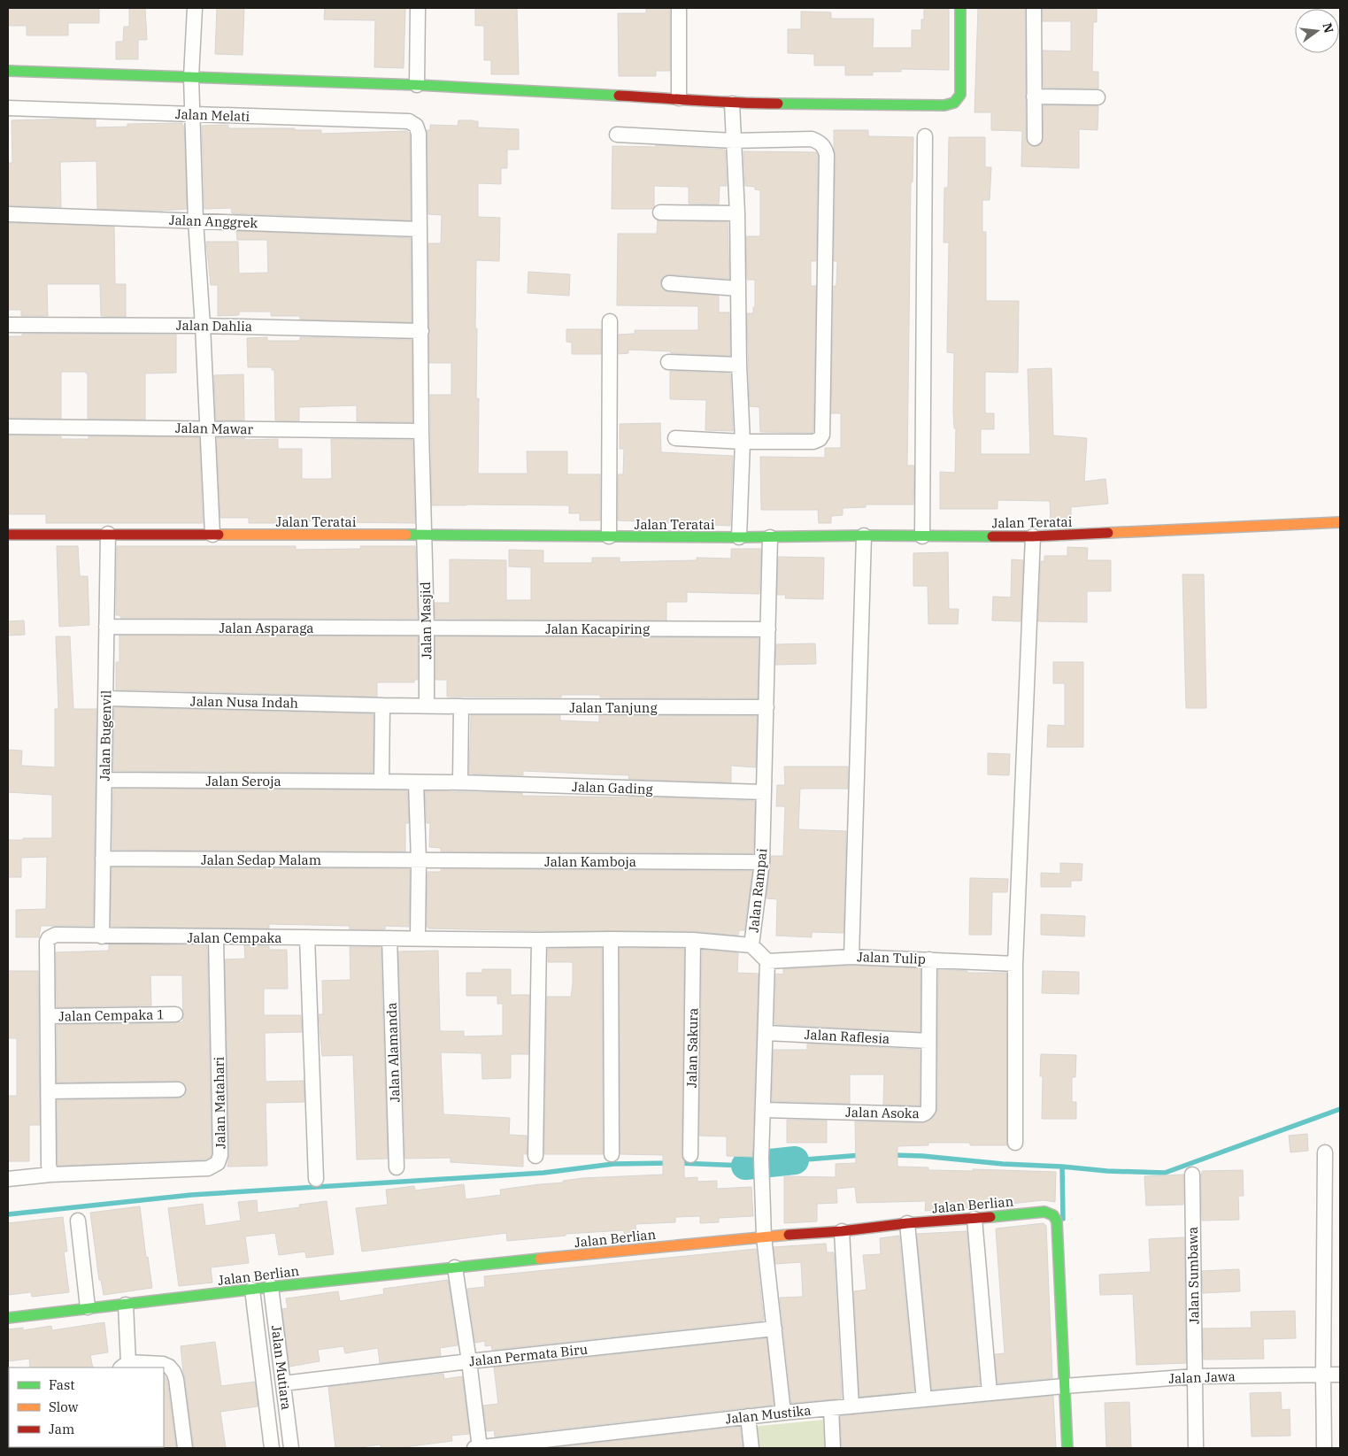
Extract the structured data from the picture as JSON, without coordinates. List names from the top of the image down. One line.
{"streets":{"street":["Jalan Melati","Jalan Anggrek","Jalan Dahlia","Jalan Mawar","Jalan Teratai","Jalan Masjid","Jalan Asparaga","Jalan Kacapiring","Jalan Nusa Indah","Jalan Tanjung","Jalan Bugenvil","Jalan Seroja","Jalan Gading","Jalan Sedap Malam","Jalan Kamboja","Jalan Rampai","Jalan Cempaka","Jalan Tulip","Jalan Cempaka 1","Jalan Raflesia","Jalan Sakura","Jalan Alamanda","Jalan Matahari","Jalan Asoka","Jalan Berlian","Jalan Sumbawa","Jalan Permata Biru","Jalan Mutiara","Jalan Jawa","Jalan Mustika"]},"crossings":[["Jalan Melati","Jalan Masjid"],["Jalan Anggrek","Jalan Masjid"],["Jalan Dahlia","Jalan Masjid"],["Jalan Mawar","Jalan Masjid"],["Jalan Teratai","Jalan Masjid"],["Jalan Teratai","Jalan Bugenvil"],["Jalan Teratai","Jalan Rampai"],["Jalan Masjid","Jalan Asparaga"],["Jalan Masjid","Jalan Kacapiring"],["Jalan Masjid","Jalan Nusa Indah"],["Jalan Masjid","Jalan Tanjung"],["Jalan Asparaga","Jalan Kacapiring"],["Jalan Asparaga","Jalan Bugenvil"],["Jalan Kacapiring","Jalan Rampai"],["Jalan Nusa Indah","Jalan Tanjung"],["Jalan Nusa Indah","Jalan Bugenvil"],["Jalan Tanjung","Jalan Rampai"],["Jalan Bugenvil","Jalan Seroja"],["Jalan Bugenvil","Jalan Sedap Malam"],["Jalan Bugenvil","Jalan Cempaka"],["Jalan Seroja","Jalan Gading"],["Jalan Gading","Jalan Rampai"],["Jalan Sedap Malam","Jalan Kamboja"],["Jalan Kamboja","Jalan Rampai"],["Jalan Rampai","Jalan Tulip"],["Jalan Cempaka","Jalan Cempaka 1"],["Jalan Cempaka","Jalan Alamanda"],["Jalan Cempaka","Jalan Matahari"],["Jalan Tulip","Jalan Asoka"],["Jalan Raflesia","Jalan Asoka"],["Jalan Berlian","Jalan Mutiara"],["Jalan Berlian","Jalan Jawa"],["Jalan Berlian","Jalan Mustika"],["Jalan Sumbawa","Jalan Jawa"],["Jalan Permata Biru","Jalan Mutiara"],["Jalan Jawa","Jalan Mustika"]],"legend":["Fast","Slow","Jam"],"north":"right"}
